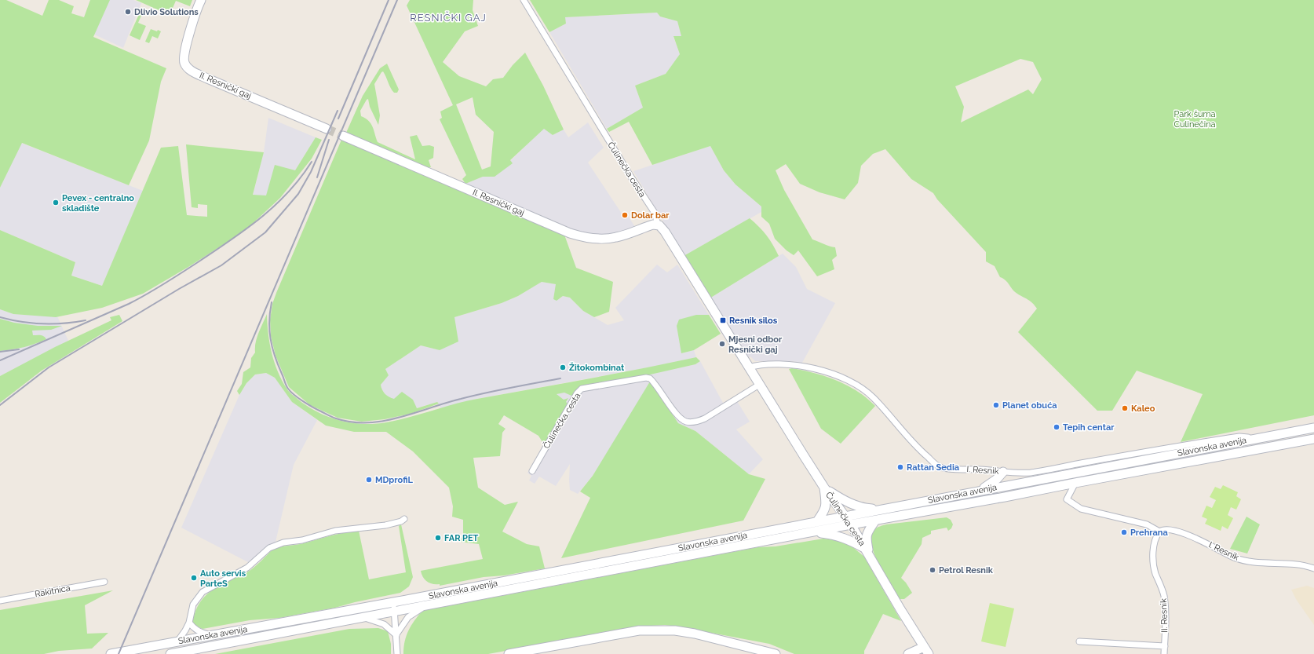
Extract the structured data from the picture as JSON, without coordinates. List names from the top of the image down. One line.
{"streets":{"main road":["II. Resnički gaj","Čulinečka cesta","Slavonska avenija"],"street":["I. Resnik","Rakitnica","II. Resnik"]},"crossings":[["II. Resnički gaj","Čulinečka cesta"],["Čulinečka cesta","Slavonska avenija"],["Čulinečka cesta","I. Resnik"],["Slavonska avenija","I. Resnik"],["I. Resnik","II. Resnik"]],"districts":["RESNIČKI GAJ"],"parks":["Park šuma Čulinečina"],"places":{"other":["Dlivio Solutions","Pevex - centralno skladište","Dolar bar","Mjesni odbor Resnički gaj","Žitokombinat","Planet obuća","Kaleo","Tepih centar","Rattan Sedia","MDprofiL","Prehrana","FAR PET","Petrol Resnik","Auto servis ParteS"],"transit":["Resnik silos"]}}
